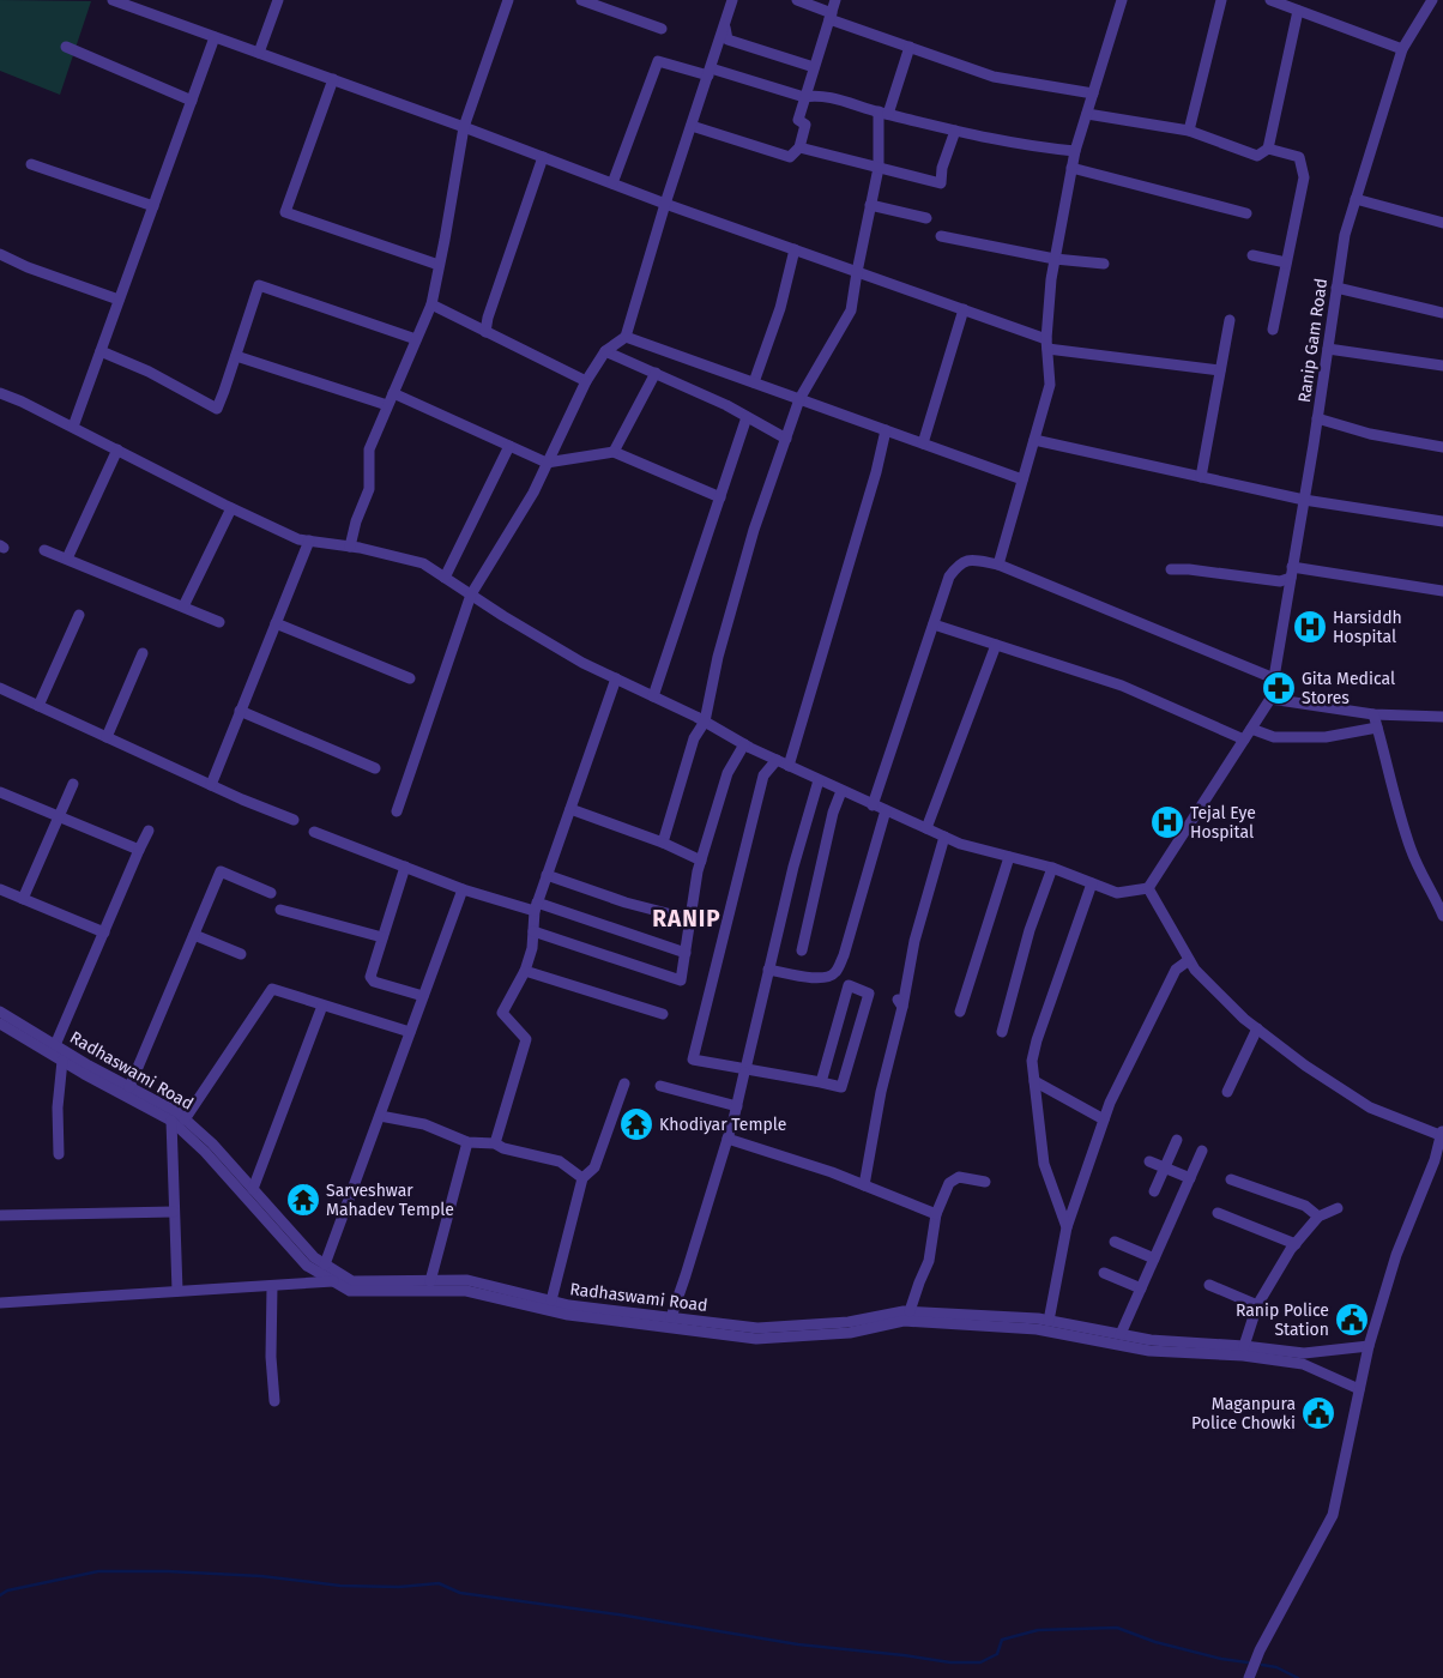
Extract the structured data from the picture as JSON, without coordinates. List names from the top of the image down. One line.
{"streets":{"street":["Ranip Gam Road","Radhaswami Road"]},"districts":["RANIP"],"places":{"hospital":["Harsiddh Hospital","Tejal Eye Hospital"],"pharmacy":["Gita Medical Stores"],"temple":["Khodiyar Temple","Sarveshwar Mahadev Temple"],"public building":["Ranip Police Station","Maganpura Police Chowki"]}}
